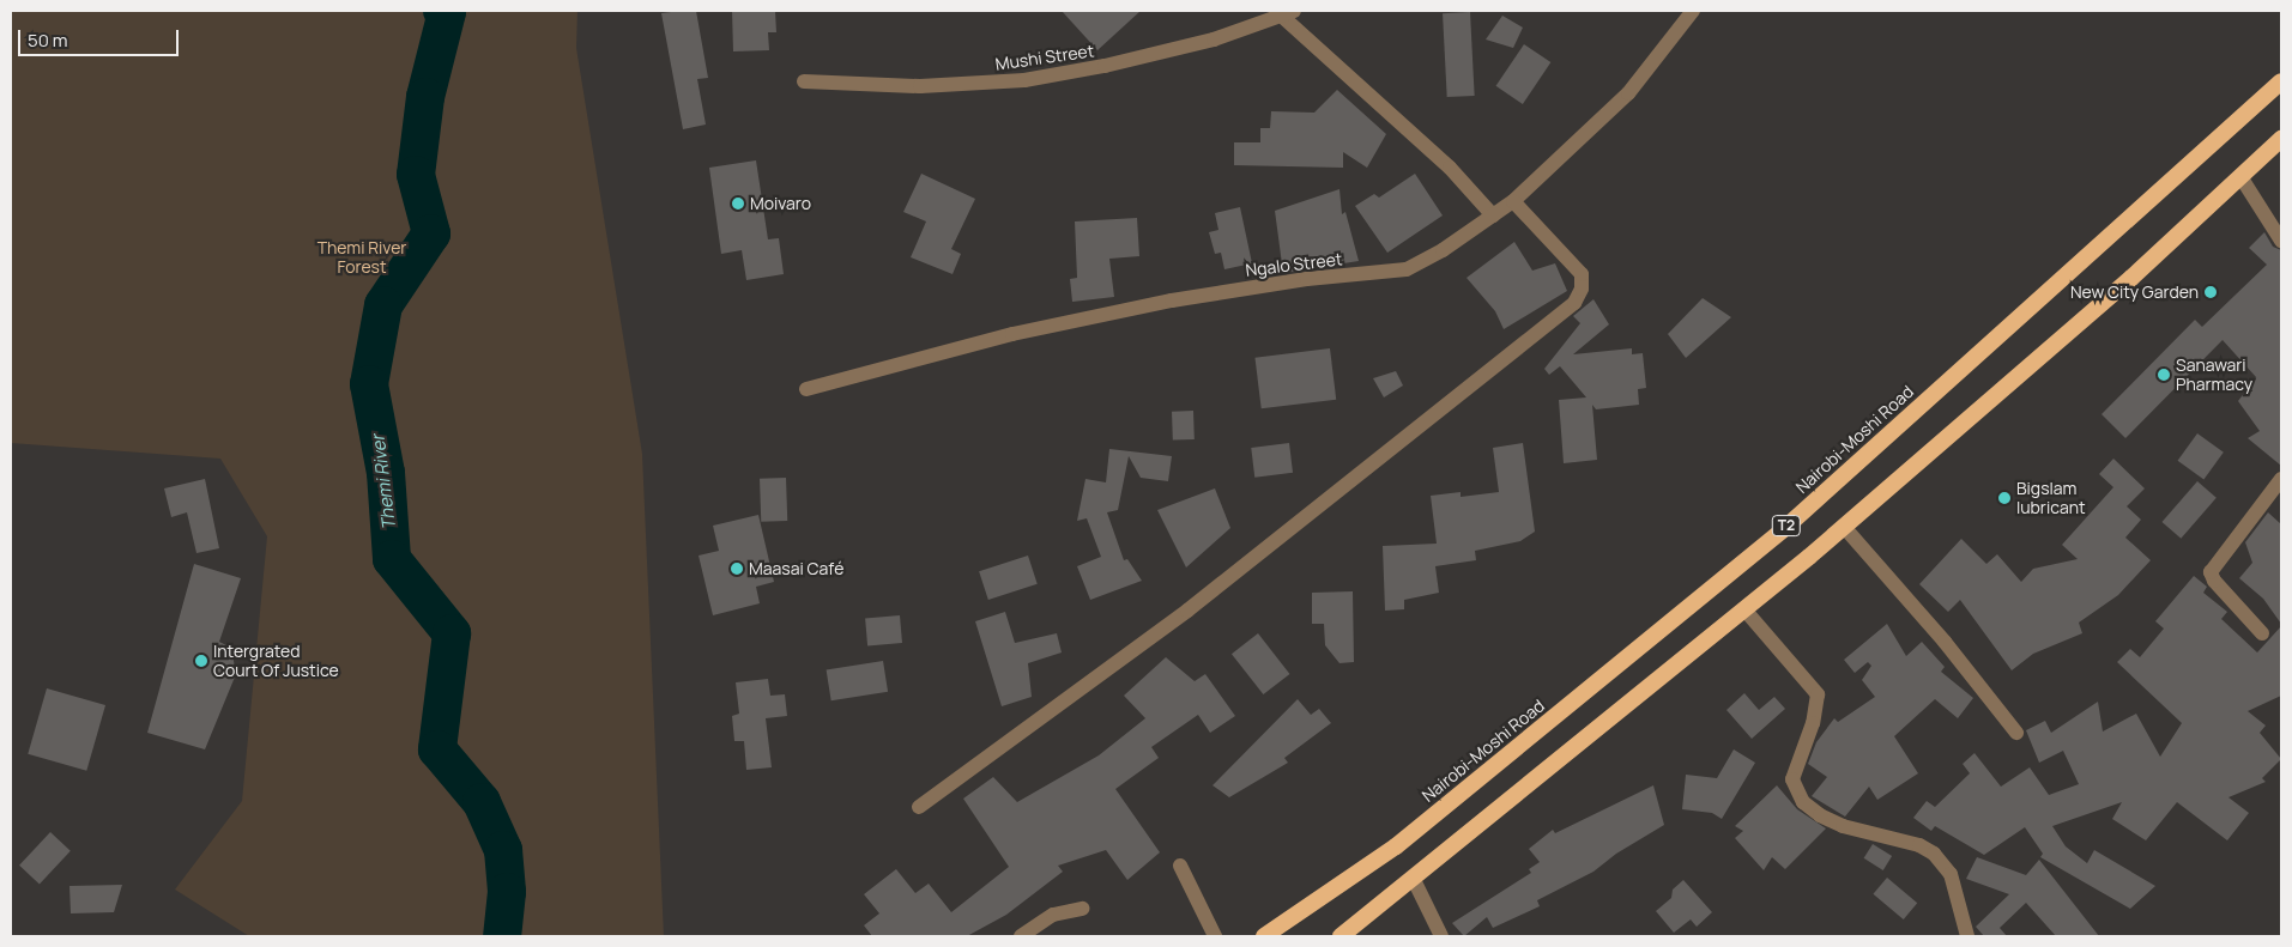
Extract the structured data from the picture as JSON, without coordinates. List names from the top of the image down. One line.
{"streets":{"highway":["Nairobi-Moshi Road","T2"],"street":["Mushi Street","Ngalo Street"]},"water":["Themi River"],"parks":["Themi River Forest"],"places":["Moivaro","New City Garden","Sanawari Pharmacy","Bigslam lubricant","Maasai Café","Intergrated Court Of Justice"],"scale_bar":"50 m"}
